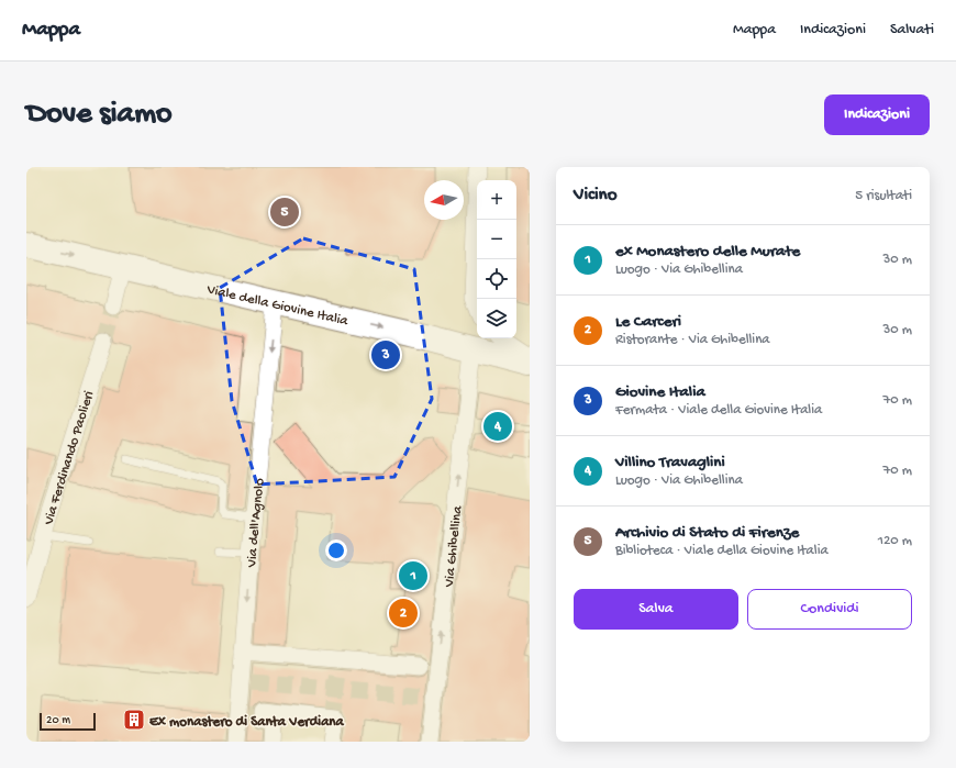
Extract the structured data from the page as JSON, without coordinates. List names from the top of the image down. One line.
{"streets":{"main road":["Viale della Giovine Italia"],"street":["Via Ferdinando Paolieri","Via dell'Agnolo","Via Ghibellina"]},"crossings":[["Viale della Giovine Italia","Via dell'Agnolo"],["Viale della Giovine Italia","Via Ghibellina"]],"one_way":["Viale della Giovine Italia","Via dell'Agnolo","Via Ghibellina"],"places":{"building":["Ex monastero di Santa Verdiana"]},"scale_bar":"20 m","north":"left","page":{"header":"Mappa","nav":["Mappa","Indicazioni","Salvati"],"buttons":["Indicazioni",["Salva","Condividi"]],"title":"Dove siamo","heading":["Vicino","5 risultati"],"map_buttons":["+","−"],"pins":["5","3","4","1","2"],"list":[{"mark":"1","name":"ex Monastero delle Murate","note":"Luogo · Via Ghibellina","value":"30 m"},{"mark":"2","name":"Le Carceri","note":"Ristorante · Via Ghibellina","value":"30 m"},{"mark":"3","name":"Giovine Italia","note":"Fermata · Viale della Giovine Italia","value":"70 m"},{"mark":"4","name":"Villino Travaglini","note":"Luogo · Via Ghibellina","value":"70 m"},{"mark":"5","name":"Archivio di Stato di Firenze","note":"Biblioteca · Viale della Giovine Italia","value":"120 m"}],"scale":"20 m"}}
